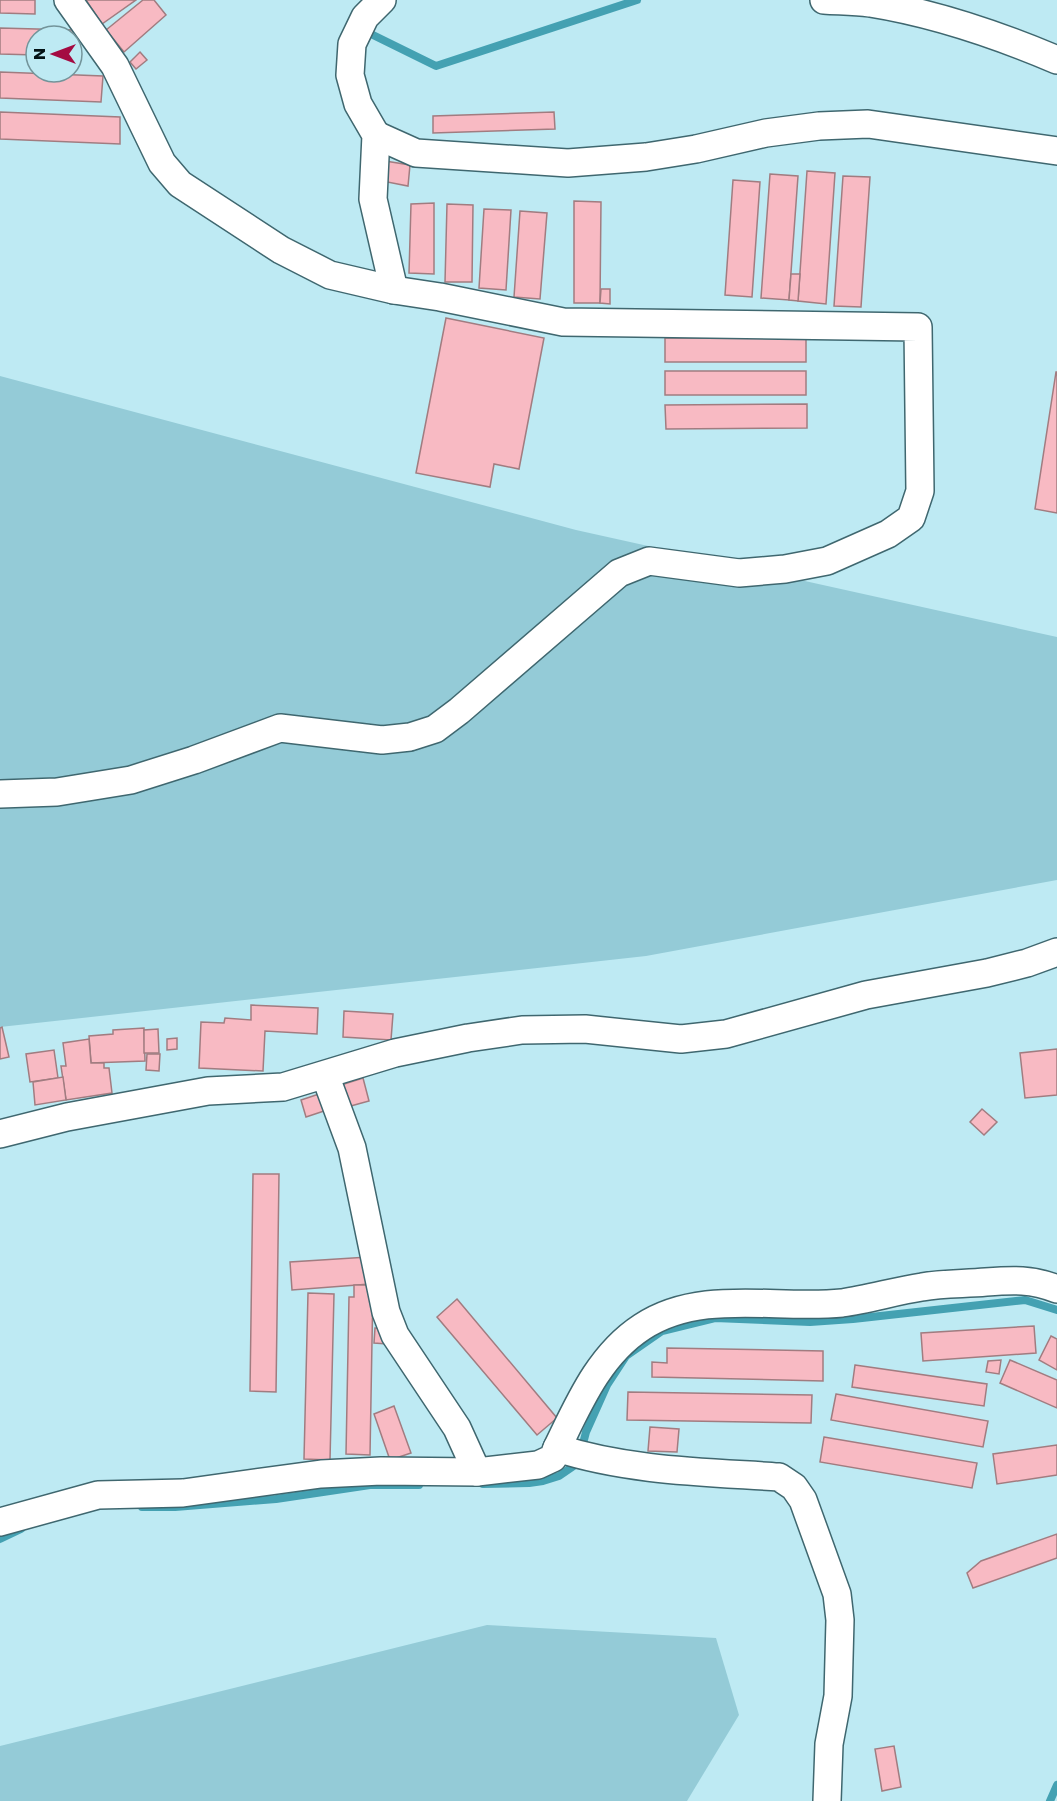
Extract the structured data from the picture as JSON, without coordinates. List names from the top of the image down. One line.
{"north":"left"}
